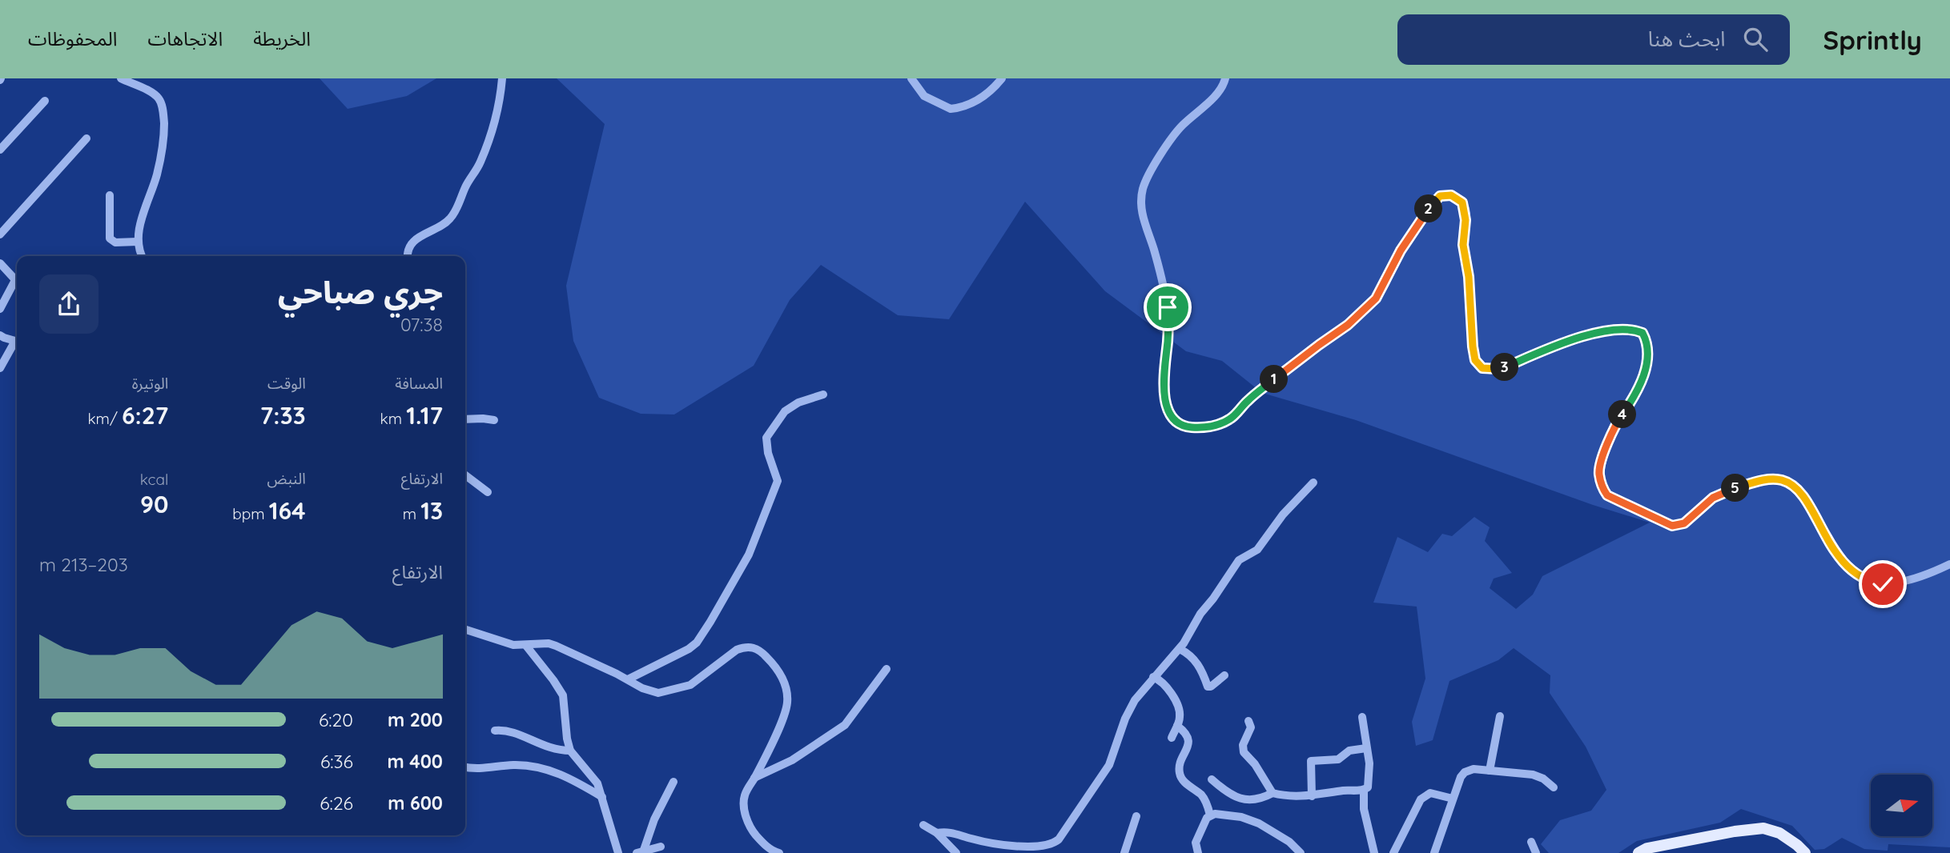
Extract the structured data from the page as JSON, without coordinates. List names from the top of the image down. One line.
{"north":"right","page":{"header":"Sprintly","search":"ابحث هنا","nav":["الخريطة","الاتجاهات","المحفوظات"],"pins":["2","3","1","4","5"],"heading":["جري صباحي","07:38"],"stats":[["المسافة","1.17 km"],["الوقت","7:33"],["الوتيرة","6:27 /km"],["الارتفاع","13 m"],["النبض","164 bpm"],["kcal","90"]],"chart":["الارتفاع","203–213 m"],"list":[{"name":"200 m","note":"6:20"},{"name":"400 m","note":"6:36"},{"name":"600 m","note":"6:26"}]}}
